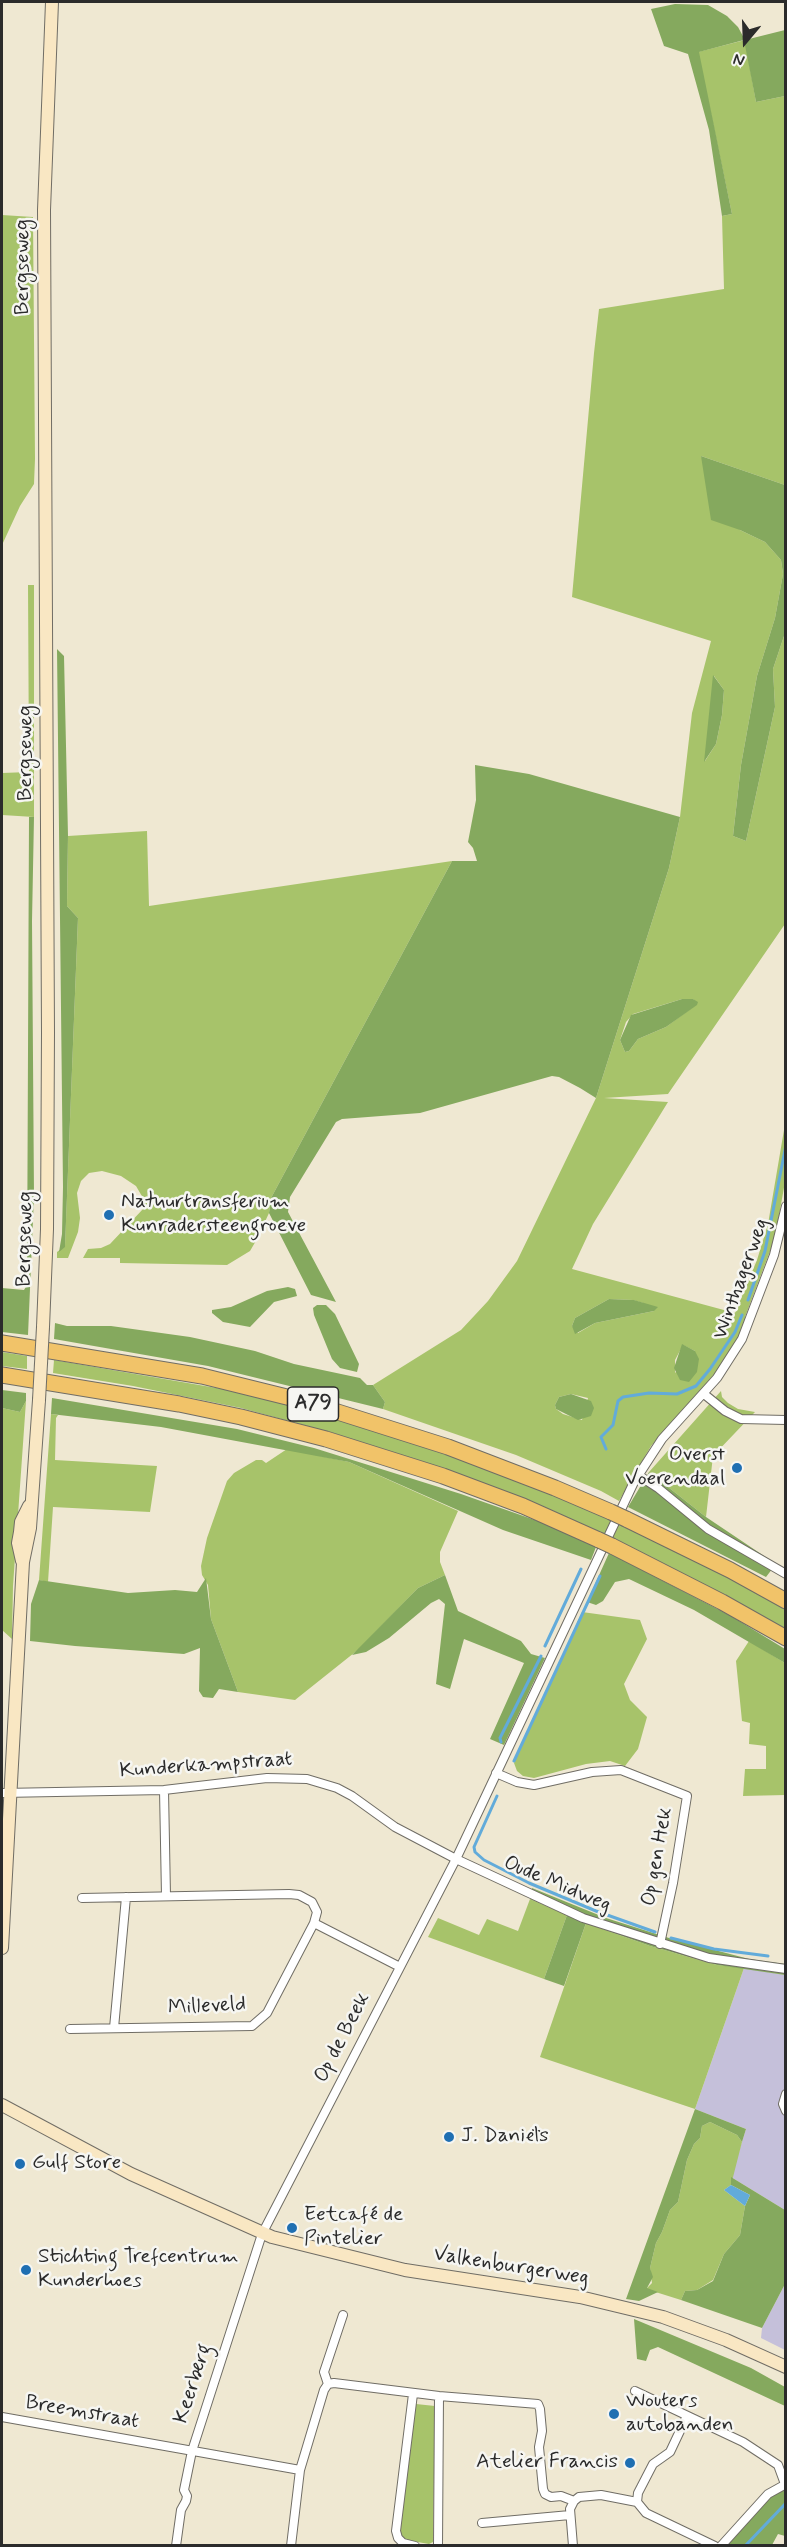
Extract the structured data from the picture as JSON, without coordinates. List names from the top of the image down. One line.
{"streets":{"highway":["A79"],"street":["Bergseweg","Winthagerweg","Kunderkampstraat","Op gen Hek","Oude Midweg","Milleveld","Op de Beek","Valkenburgerweg","Keerberg","Breemstraat"]},"crossings":[["Bergseweg","Kunderkampstraat"],["Kunderkampstraat","Oude Midweg"],["Kunderkampstraat","Op de Beek"],["Op gen Hek","Oude Midweg"],["Oude Midweg","Op de Beek"],["Op de Beek","Valkenburgerweg"],["Op de Beek","Keerberg"],["Valkenburgerweg","Keerberg"],["Keerberg","Breemstraat"]],"places":["Natuurtransferium Kunradersteengroeve","Overst Voerendaal","J. Daniëls","Gulf Store","Eetcafé de Pintelier","Stichting Trefcentrum Kunderhoes","Wouters autobanden","Atelier Francis"],"north":"bottom"}
